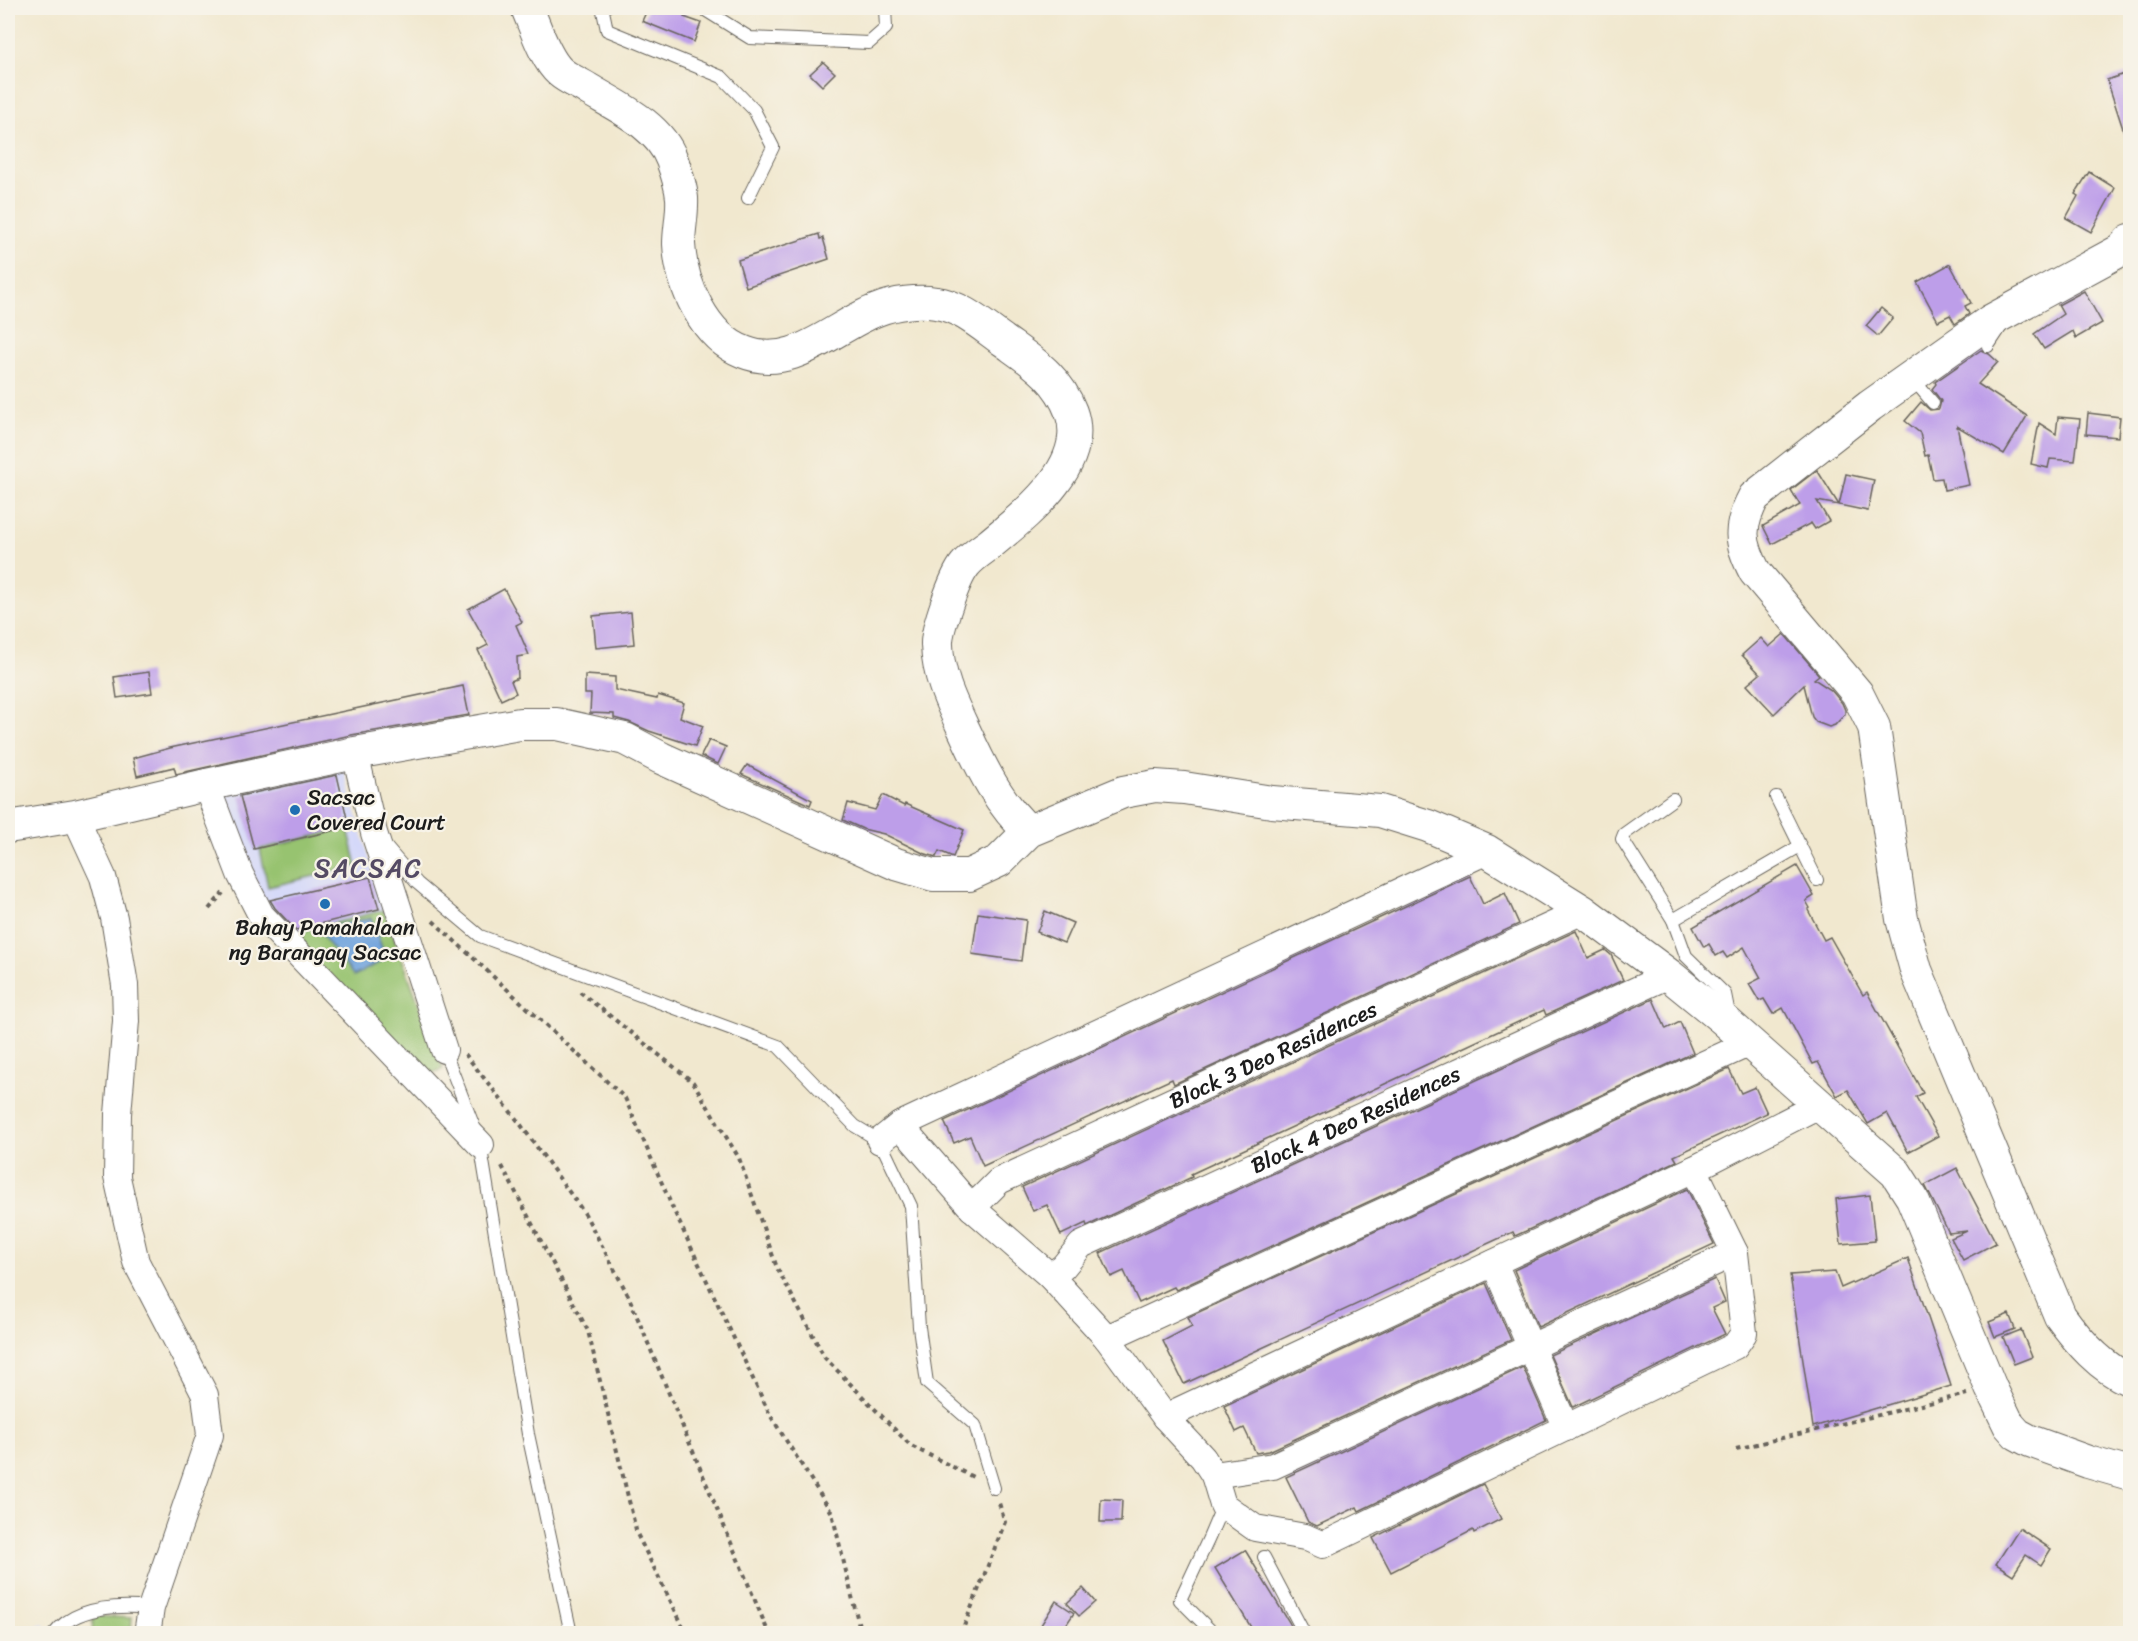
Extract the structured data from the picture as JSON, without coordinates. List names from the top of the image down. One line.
{"streets":{"street":["Block 3 Deo Residences","Block 4 Deo Residences"]},"districts":["SACSAC"],"places":["Sacsac Covered Court","Bahay Pamahalaan ng Barangay Sacsac"]}
